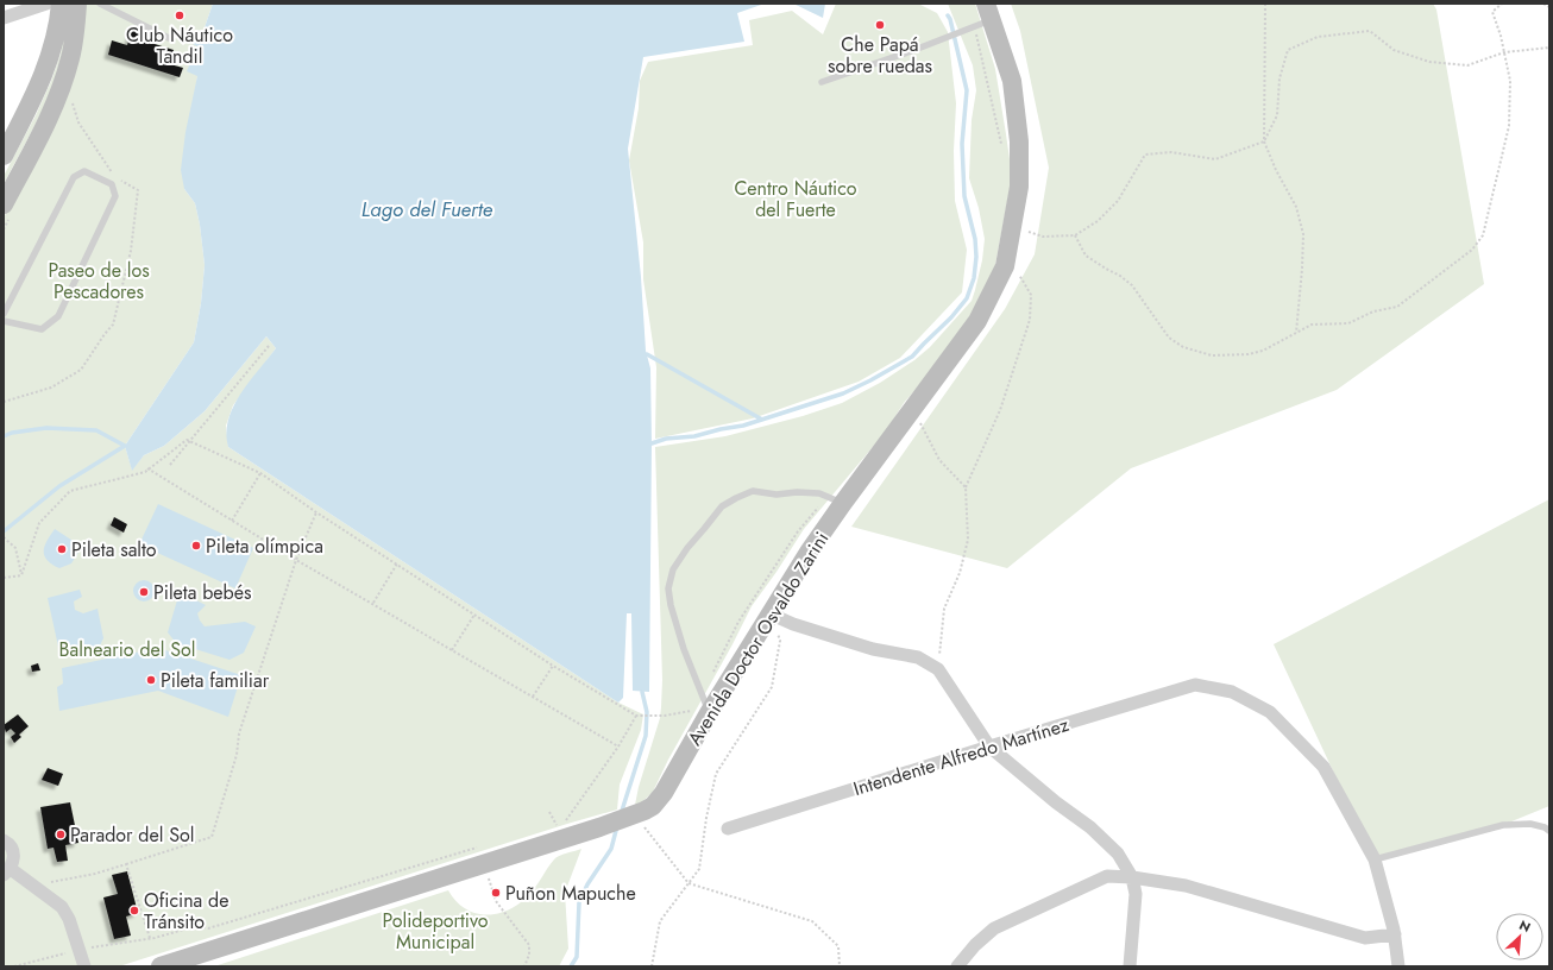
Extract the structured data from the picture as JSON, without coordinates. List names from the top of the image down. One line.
{"streets":{"main road":["Avenida Doctor Osvaldo Zarini"],"street":["Intendente Alfredo Martínez"]},"water":["Lago del Fuerte"],"parks":["Centro Náutico del Fuerte","Paseo de los Pescadores","Balneario del Sol","Polideportivo Municipal"],"places":["Club Náutico Tandil","Che Papá sobre ruedas","Pileta olímpica","Pileta salto","Pileta bebés","Pileta familiar","Parador del Sol","Puñon Mapuche","Oficina de Tránsito"],"north":"top right"}
